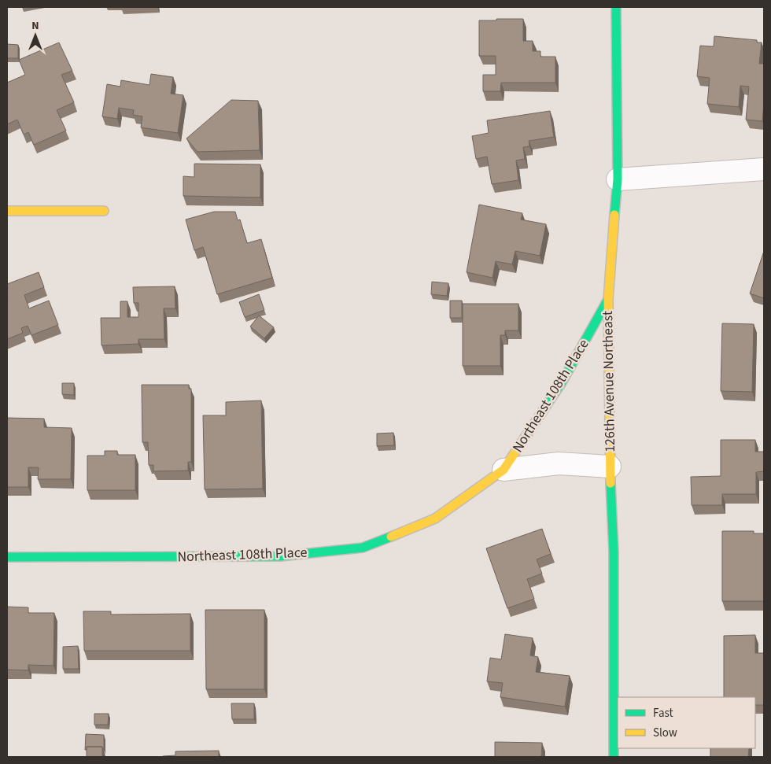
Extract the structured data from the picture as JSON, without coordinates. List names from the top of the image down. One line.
{"streets":{"street":["126th Avenue Northeast","Northeast 108th Place"]},"crossings":[["126th Avenue Northeast","Northeast 108th Place"]],"legend":["Fast","Slow"],"north":"top"}
